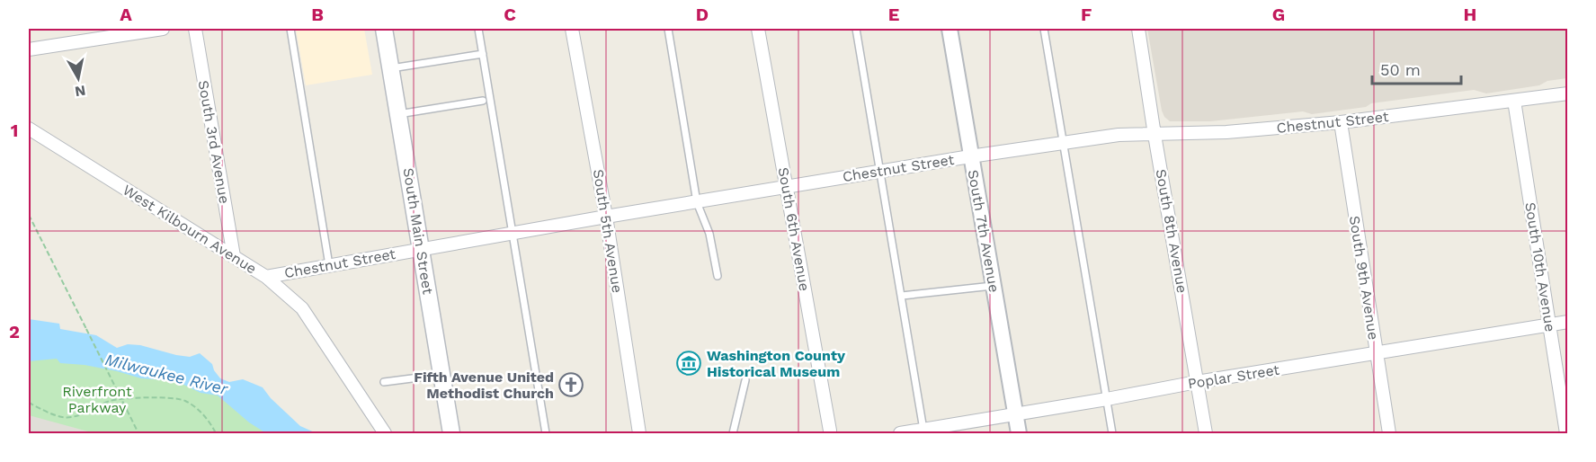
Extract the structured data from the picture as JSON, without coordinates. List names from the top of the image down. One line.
{"streets":{"main road":["South Main Street"],"street":["Chestnut Street","South 3rd Avenue","West Kilbourn Avenue","South 6th Avenue","South 5th Avenue","South 7th Avenue","South 8th Avenue","South 10th Avenue","South 9th Avenue","Poplar Street"]},"crossings":[["Chestnut Street","West Kilbourn Avenue"],["Chestnut Street","South 6th Avenue"],["Chestnut Street","South Main Street"],["Chestnut Street","South 5th Avenue"],["Chestnut Street","South 7th Avenue"],["Chestnut Street","South 8th Avenue"],["Chestnut Street","South 10th Avenue"],["Chestnut Street","South 9th Avenue"],["South 3rd Avenue","West Kilbourn Avenue"],["South 7th Avenue","Poplar Street"],["South 8th Avenue","Poplar Street"],["South 10th Avenue","Poplar Street"],["South 9th Avenue","Poplar Street"]],"water":["Milwaukee River"],"parks":["Riverfront Parkway"],"places":{"museum":["Washington County Historical Museum"],"church":["Fifth Avenue United Methodist Church"]},"scale_bar":"50 m","north":"bottom","grid":{"columns":["A","B","C","D","E","F","G","H"],"rows":["1","2"]}}
